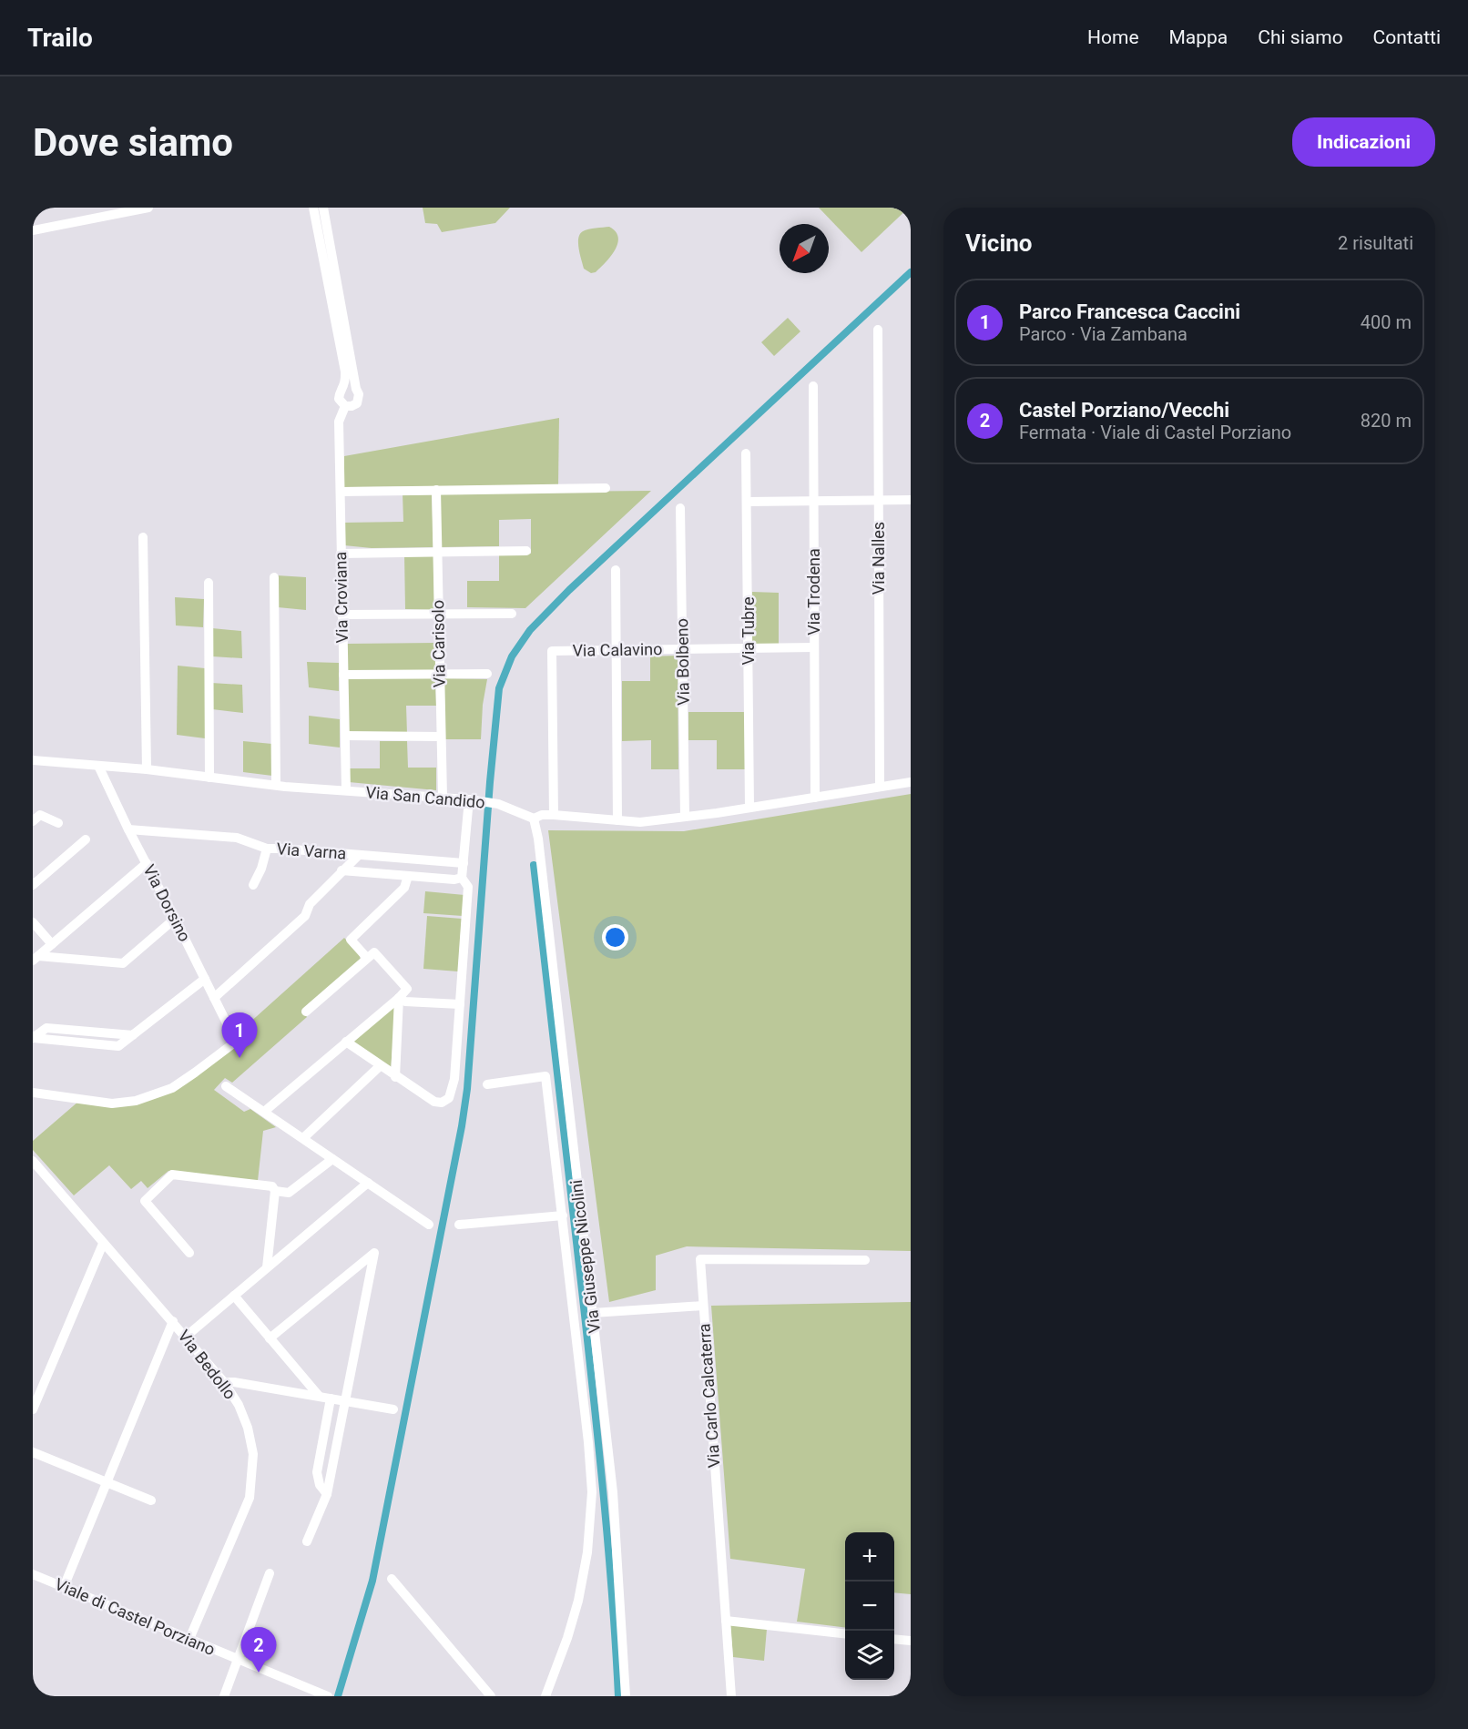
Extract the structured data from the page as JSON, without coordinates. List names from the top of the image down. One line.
{"streets":{"street":["Via Nalles","Via Trodena","Via Croviana","Via Tubre","Via Carisolo","Via Calavino","Via Bolbeno","Via San Candido","Via Varna","Via Dorsino","Via Giuseppe Nicolini","Via Bedollo","Via Carlo Calcaterra","Viale di Castel Porziano"]},"crossings":[["Via Trodena","Via Calavino"],["Via Croviana","Via San Candido"],["Via Tubre","Via Calavino"],["Via Carisolo","Via San Candido"],["Via Calavino","Via Bolbeno"],["Via San Candido","Via Dorsino"],["Via San Candido","Via Giuseppe Nicolini"],["Via Varna","Via Dorsino"],["Via Bedollo","Viale di Castel Porziano"]],"north":"bottom left","page":{"header":"Trailo","nav":["Home","Mappa","Chi siamo","Contatti"],"buttons":"Indicazioni","title":"Dove siamo","heading":["Vicino","2 risultati"],"list":[{"mark":"1","name":"Parco Francesca Caccini","note":"Parco · Via Zambana","value":"400 m"},{"mark":"2","name":"Castel Porziano/Vecchi","note":"Fermata · Viale di Castel Porziano","value":"820 m"}],"pins":["1","2"],"map_buttons":["+","−"]}}
